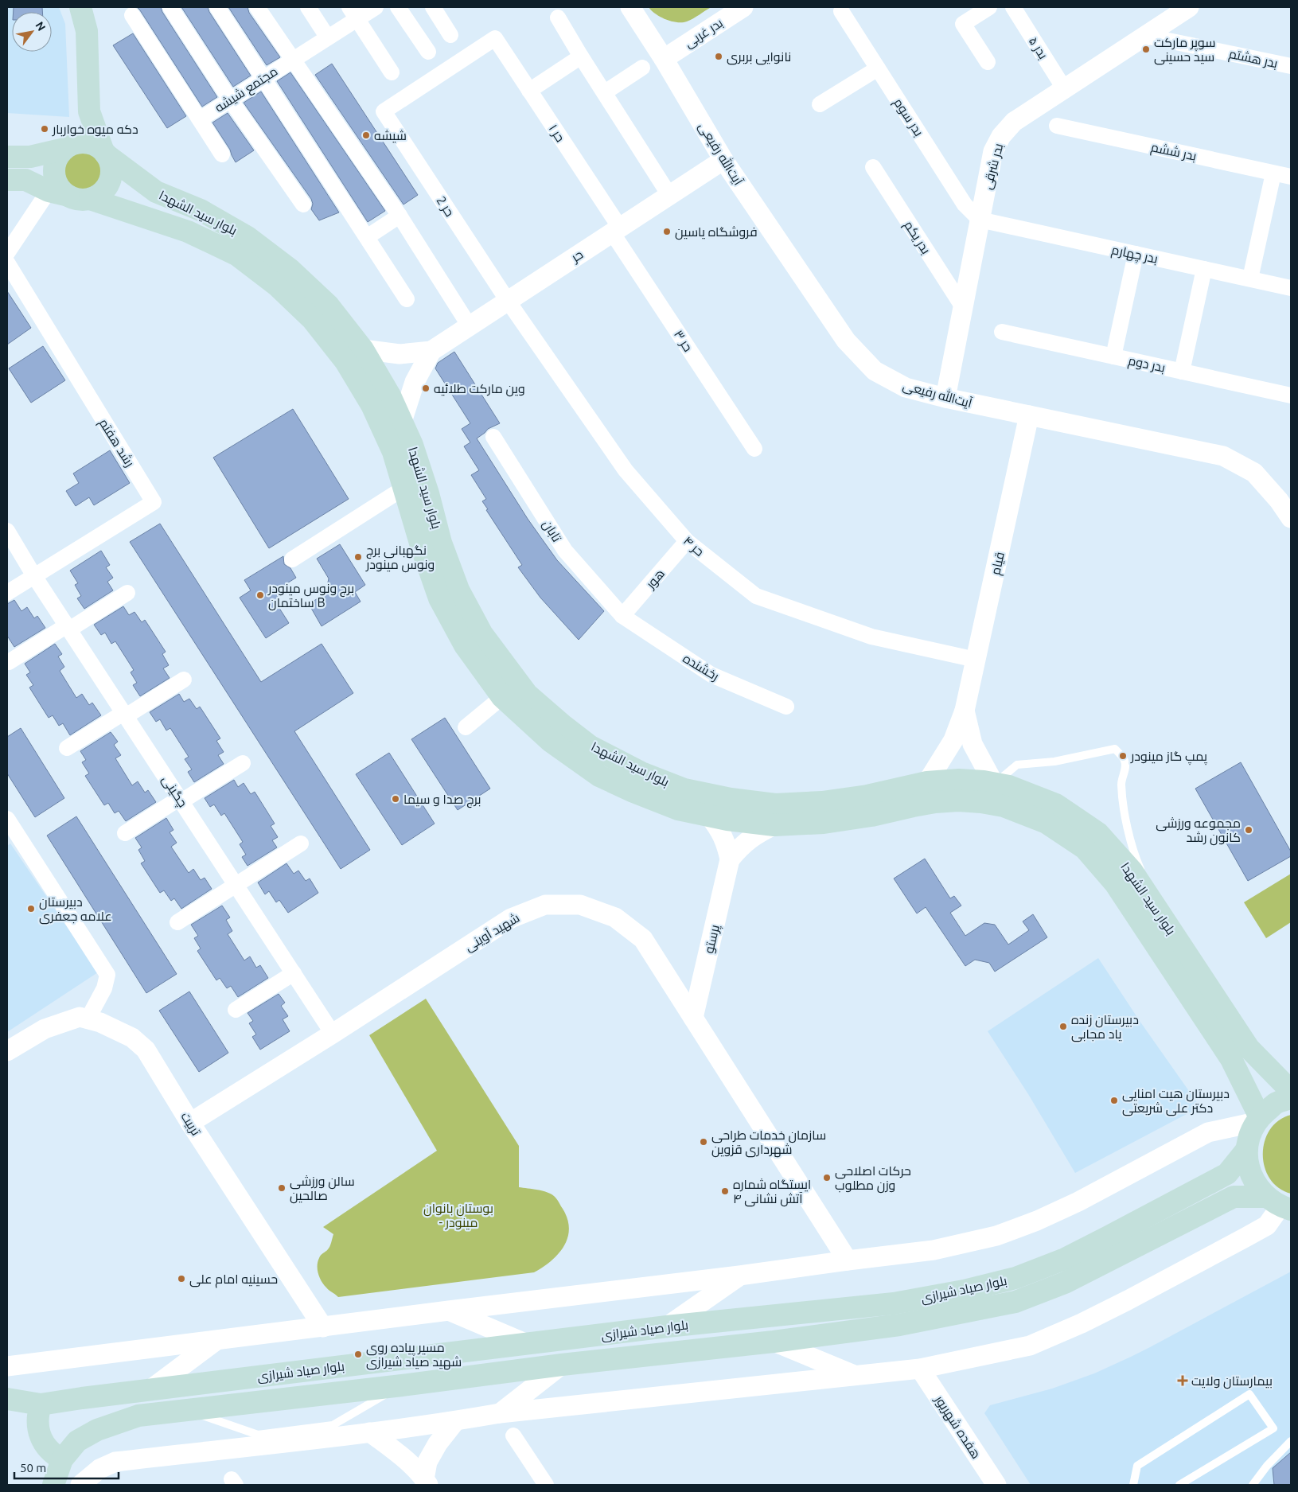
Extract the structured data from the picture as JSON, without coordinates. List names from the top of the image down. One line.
{"streets":{"main road":["بلوار سید الشهدا","بلوار صیاد شیرازی"],"street":["بدر غربی","بدر ۵","بدر هشتم","مجتمع شیشه","بدر سوم","حر ۱","بدر ششم","آیت‌الله رفیعی","بدر شرقی","حر 2","بدر یکم","بدر چهارم","حر","حر ۳","بدر دوم","رشد هفتم","تابان","حر ۴","قیام","هور","رخشنده","چگینی","شهید آوینی","پرستو","تربیت","هفده شهریور"]},"crossings":[["بدر غربی","آیت‌الله رفیعی"],["بدر ۵","بدر شرقی"],["بدر هشتم","بدر شرقی"],["بدر سوم","بدر شرقی"],["بدر سوم","بدر چهارم"],["حر ۱","حر 2"],["حر ۱","حر"],["حر ۱","حر ۳"],["آیت‌الله رفیعی","بدر شرقی"],["آیت‌الله رفیعی","حر"],["آیت‌الله رفیعی","قیام"],["بدر شرقی","بدر یکم"],["بدر شرقی","بدر چهارم"],["حر 2","حر"],["حر 2","حر ۴"],["بلوار سید الشهدا","حر"],["بلوار سید الشهدا","قیام"],["بلوار سید الشهدا","پرستو"],["حر","حر ۳"],["حر","حر ۴"],["رشد هفتم","چگینی"],["تابان","هور"],["تابان","رخشنده"],["حر ۴","قیام"],["حر ۴","هور"],["هور","رخشنده"],["چگینی","شهید آوینی"],["شهید آوینی","پرستو"],["شهید آوینی","تربیت"]],"parks":["بوستان بانوان - مینودر"],"places":{"other":["سوپر مارکت سید حسینی","نانوایی بربری","دکه میوه خواربار","شیشه","فروشگاه یاسین","وین مارکت طلائیه","نگهبانی برج ونوس مینودر","برج ونوس مینودر ساختمان B","پمپ گاز مینودر","برج صدا و سیما","مجموعه ورزشی کانون رشد","دبیرستان علامه جعفری","دبیرستان زنده یاد مجابی","دبیرستان هیت امنایی دکتر علی شریعتی","سازمان خدمات طراحی شهرداری قزوین","حرکات اصلاحی وزن مطلوب","سالن ورزشی صالحین","ایستگاه شماره ۴ آتش نشانی","حسینیه امام علی","مسیر پیاده روی شهید صیاد شیرازی"],"health":["بیمارستان ولایت"]},"scale_bar":"50 m","north":"top right"}
